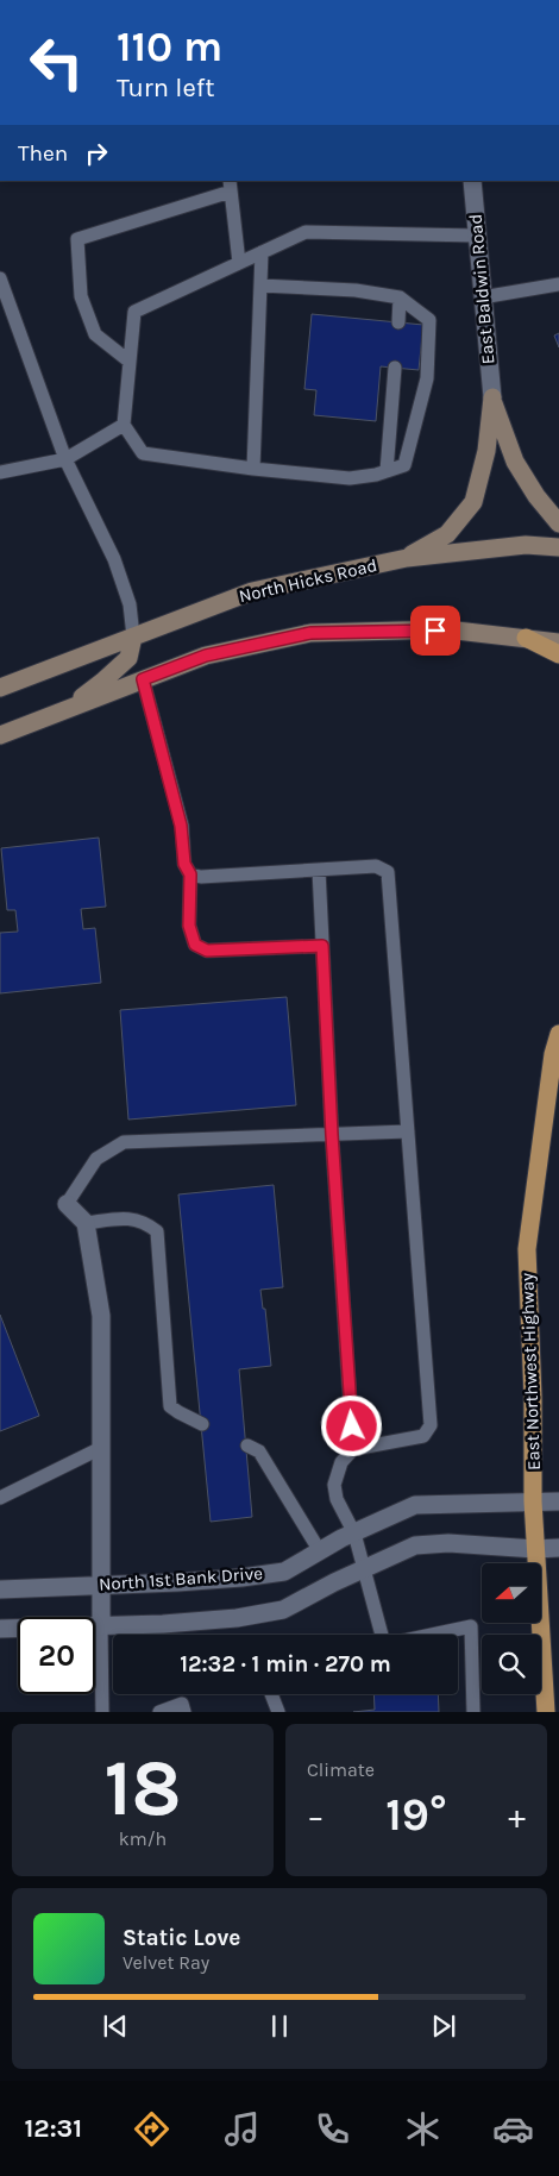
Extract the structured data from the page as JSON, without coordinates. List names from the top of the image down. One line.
{"streets":{"main road":["North Hicks Road","East Northwest Highway"],"street":["East Baldwin Road","North 1st Bank Drive"]},"crossings":[["East Northwest Highway","North 1st Bank Drive"]],"north":"left","page":{"turn":["110 m","Turn left"],"then":"Then","limit":"20","trip":"12:32 · 1 min · 270 m","tile":[["18","km/h"],"Climate"],"heat":["−","19°","+"],"song":["Static Love","Velvet Ray"],"tabs":"12:31"}}
